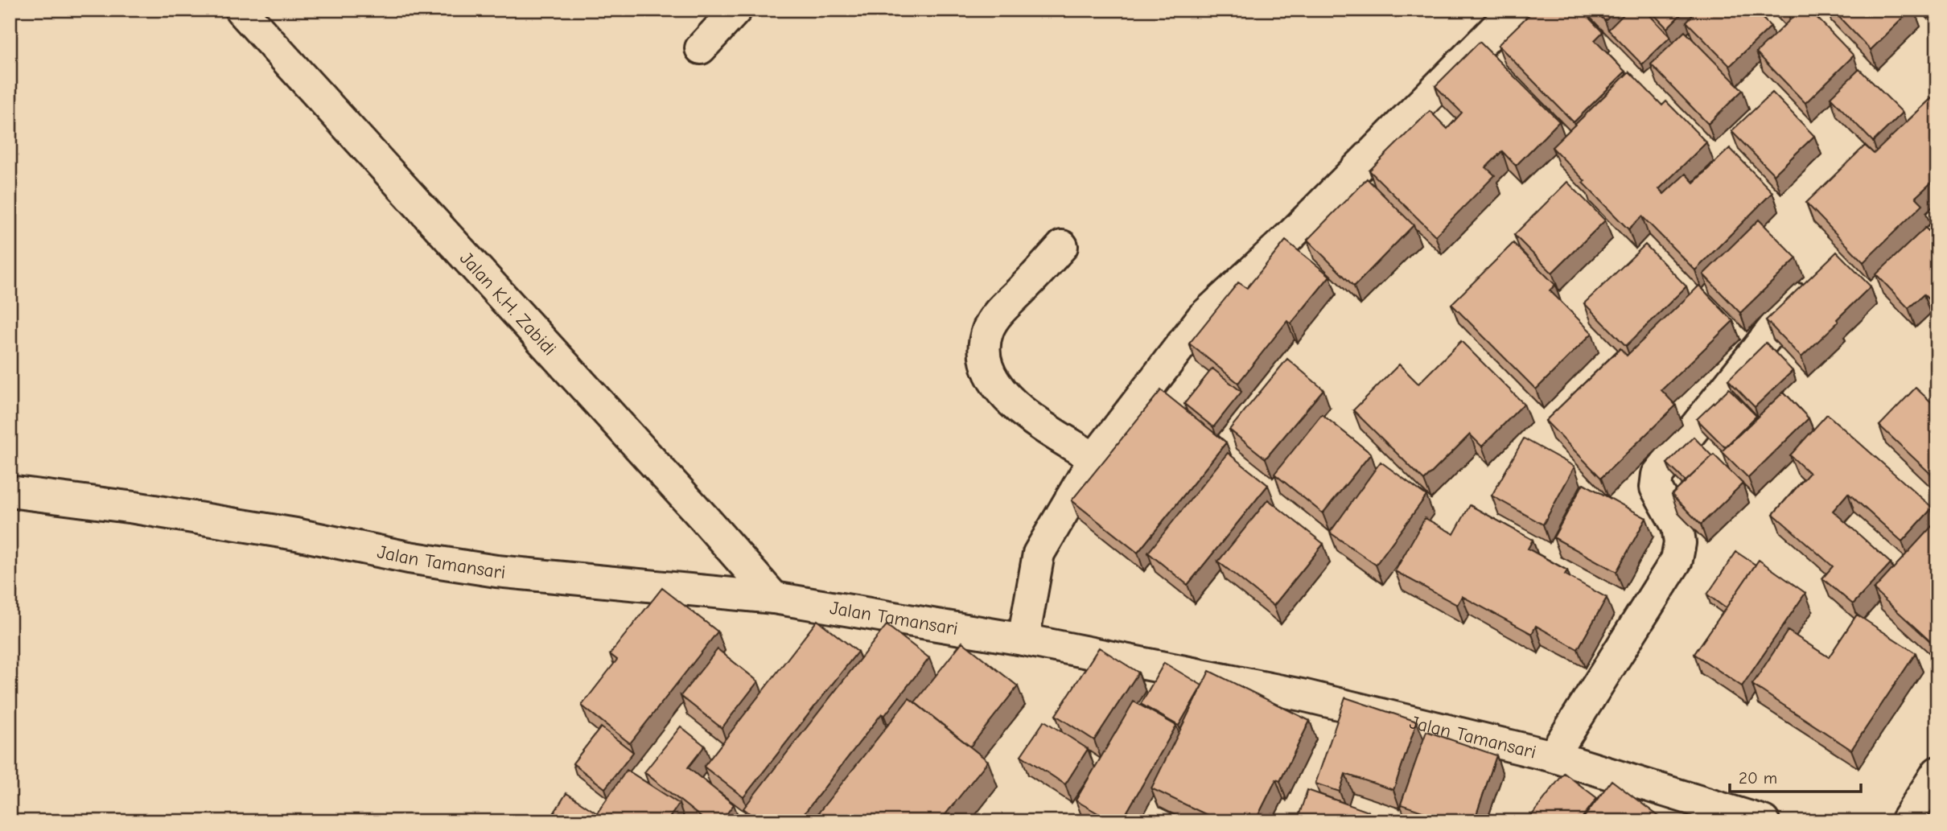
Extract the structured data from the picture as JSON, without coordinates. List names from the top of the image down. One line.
{"streets":{"street":["Jalan K.H. Zabidi","Jalan Tamansari"]},"crossings":[["Jalan K.H. Zabidi","Jalan Tamansari"]],"scale_bar":"20 m"}
